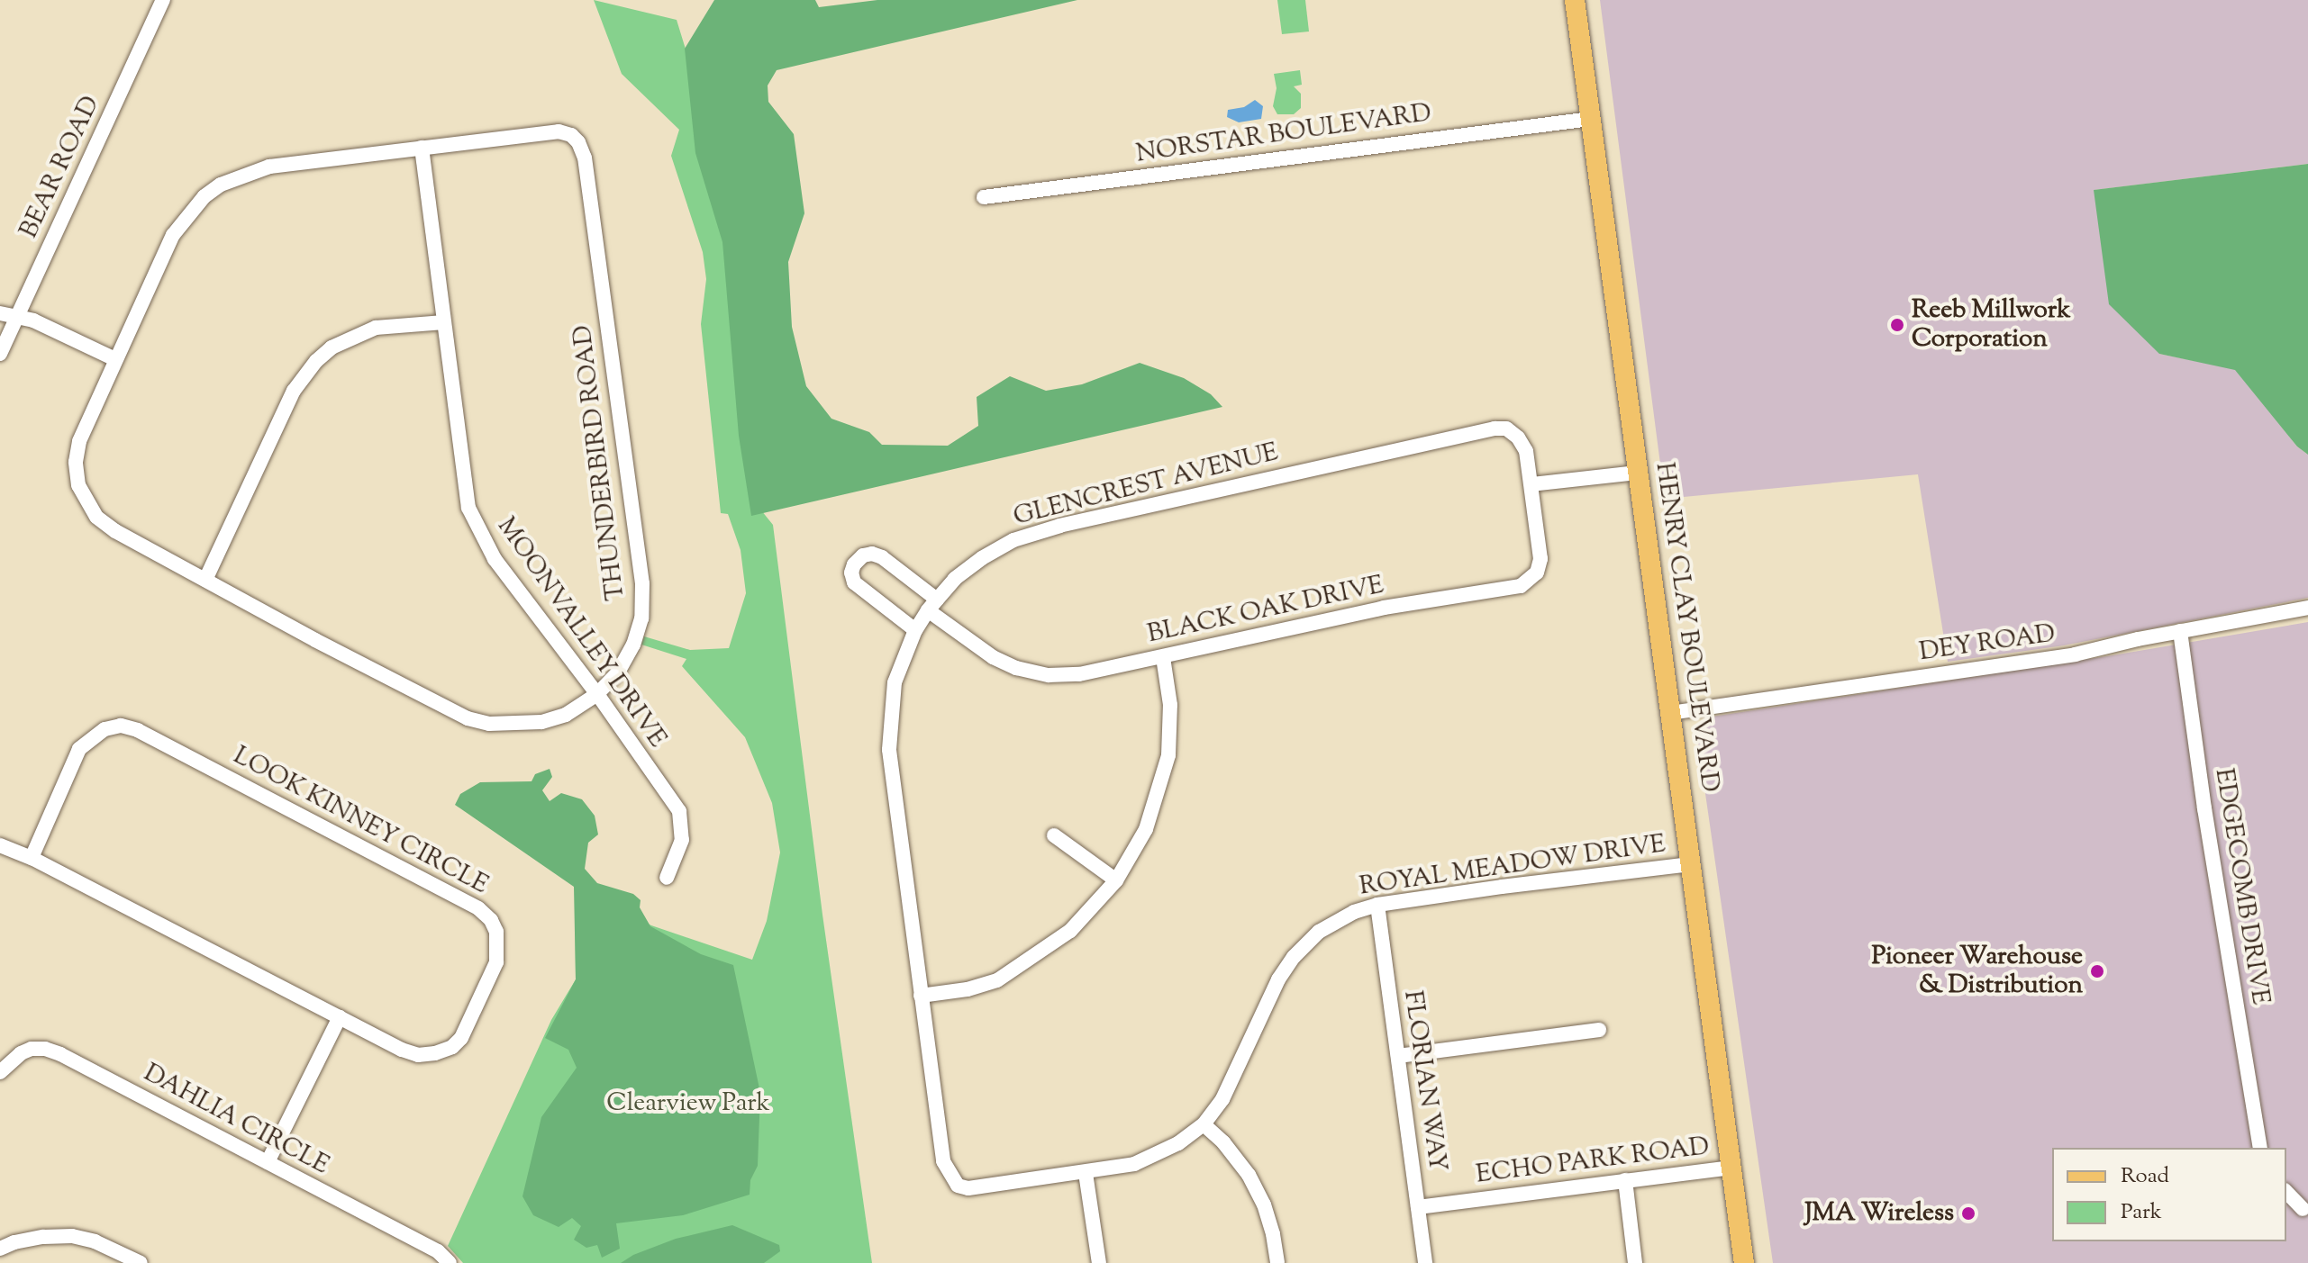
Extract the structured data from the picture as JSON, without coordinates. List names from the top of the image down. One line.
{"streets":{"main road":["HENRY CLAY BOULEVARD"],"street":["NORSTAR BOULEVARD","BEAR ROAD","THUNDERBIRD ROAD","GLENCREST AVENUE","BLACK OAK DRIVE","MOONVALLEY DRIVE","DEY ROAD","LOOK KINNEY CIRCLE","ROYAL MEADOW DRIVE","EDGECOMB DRIVE","FLORIAN WAY","DAHLIA CIRCLE","ECHO PARK ROAD"]},"crossings":[["NORSTAR BOULEVARD","HENRY CLAY BOULEVARD"],["THUNDERBIRD ROAD","MOONVALLEY DRIVE"],["GLENCREST AVENUE","BLACK OAK DRIVE"],["GLENCREST AVENUE","ROYAL MEADOW DRIVE"],["HENRY CLAY BOULEVARD","DEY ROAD"],["HENRY CLAY BOULEVARD","ROYAL MEADOW DRIVE"],["HENRY CLAY BOULEVARD","ECHO PARK ROAD"],["DEY ROAD","EDGECOMB DRIVE"],["ROYAL MEADOW DRIVE","FLORIAN WAY"],["FLORIAN WAY","ECHO PARK ROAD"]],"parks":["Clearview Park"],"places":["Reeb Millwork Corporation","Pioneer Warehouse & Distribution","JMA Wireless"],"legend":["Road","Park"]}
